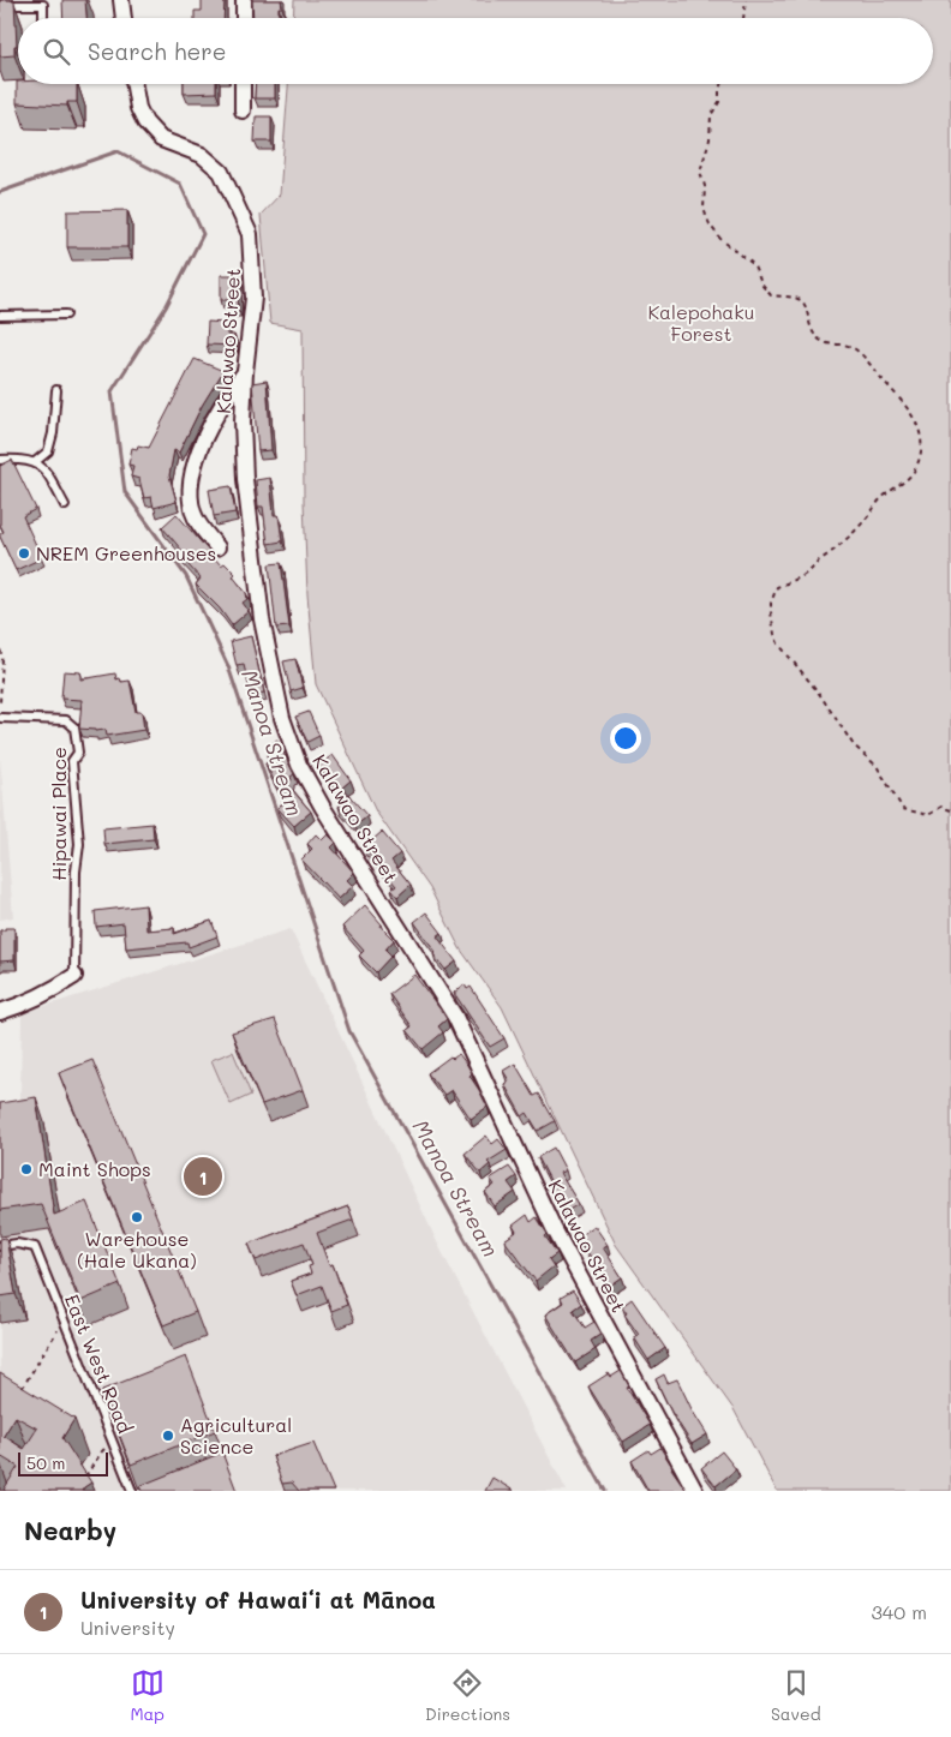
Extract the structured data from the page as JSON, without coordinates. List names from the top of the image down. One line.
{"streets":{"street":["Kalawao Street"],"lane":["Hipawai Place","East West Road"]},"water":["Manoa Stream"],"parks":["Kalepohaku Forest"],"places":["NREM Greenhouses","Maint Shops","Warehouse (Hale Ukana)","Agricultural Science"],"scale_bar":"50 m","page":{"search":"Search here","pins":"1","scale":"50 m","heading":"Nearby","list":[{"mark":"1","name":"University of Hawaiʻi at Mānoa","note":"University","value":"340 m"}],"nav":["Map","Directions","Saved"]}}
